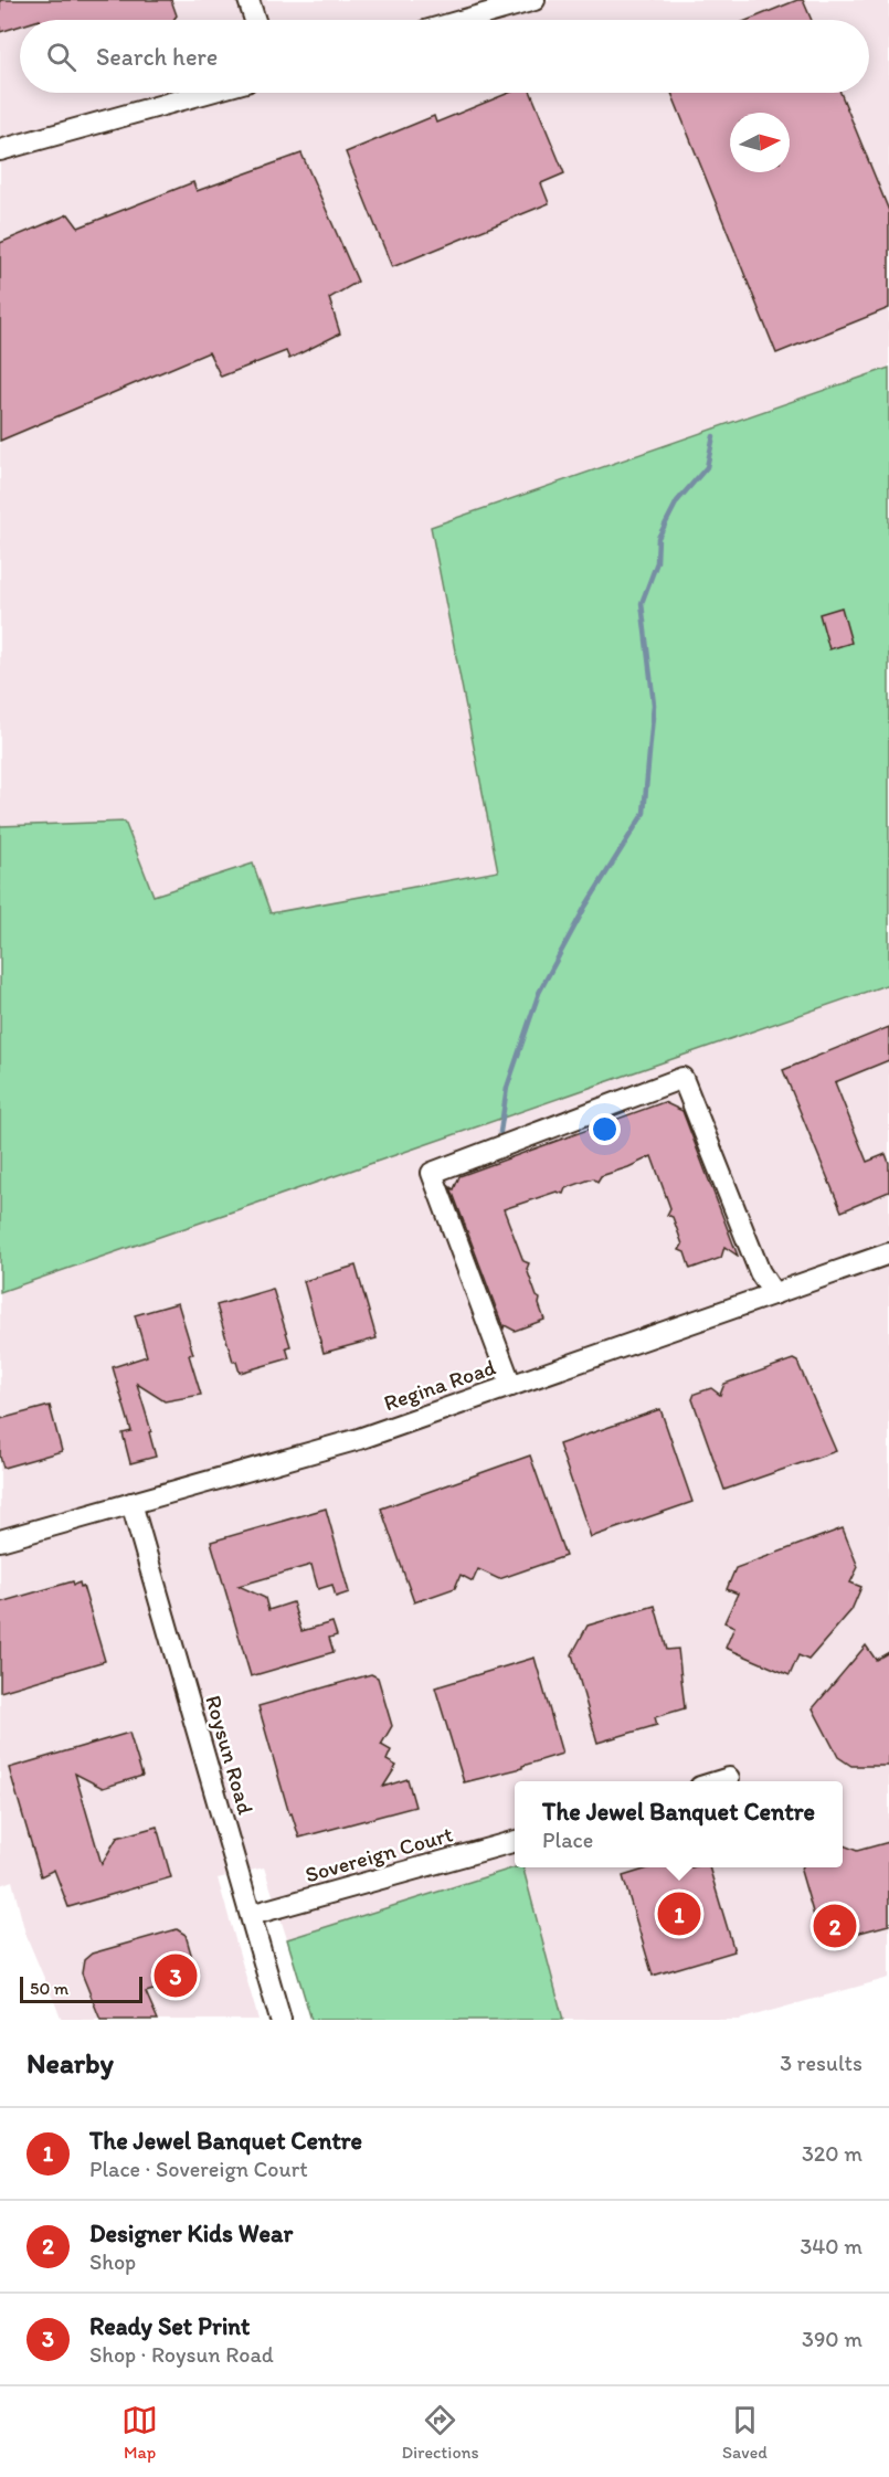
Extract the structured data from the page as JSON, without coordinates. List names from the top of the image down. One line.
{"streets":{"street":["Regina Road","Roysun Road","Sovereign Court"]},"crossings":[["Regina Road","Roysun Road"],["Roysun Road","Sovereign Court"]],"scale_bar":"50 m","north":"right","page":{"search":"Search here","popup":["The Jewel Banquet Centre","Place"],"pins":["1","2","3"],"scale":"50 m","heading":["Nearby","3 results"],"list":[{"mark":"1","name":"The Jewel Banquet Centre","note":"Place · Sovereign Court","value":"320 m"},{"mark":"2","name":"Designer Kids Wear","note":"Shop","value":"340 m"},{"mark":"3","name":"Ready Set Print","note":"Shop · Roysun Road","value":"390 m"}],"nav":["Map","Directions","Saved"]}}
